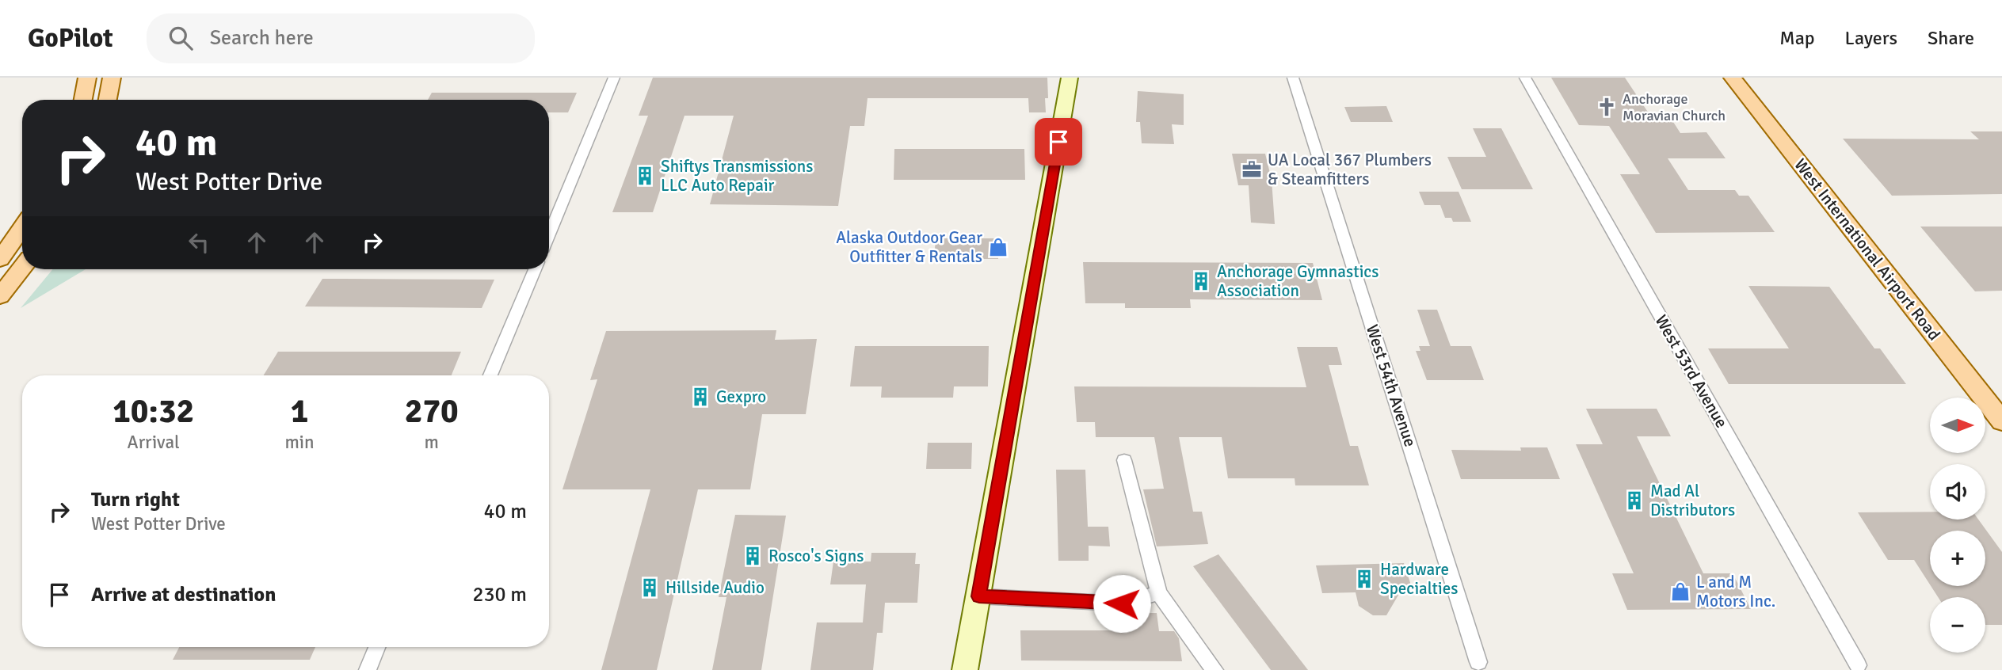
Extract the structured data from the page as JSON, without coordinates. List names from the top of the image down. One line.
{"streets":{"main road":["West International Airport Road"],"street":["West 53rd Avenue","West 54th Avenue"]},"places":{"church":["Anchorage Moravian Church"],"office":["UA Local 367 Plumbers & Steamfitters"],"building":["Shiftys Transmissions LLC Auto Repair","Anchorage Gymnastics Association","Gexpro","Mad Al Distributors","Rosco's Signs","Hardware Specialties","Hillside Audio"],"shop":["Alaska Outdoor Gear Outfitter & Rentals","L and M Motors Inc."]},"north":"right","page":{"header":"GoPilot","search":"Search here","nav":["Map","Layers","Share"],"turn":["40 m","West Potter Drive"],"eta":["10:32","Arrival","1","min","270","m"],"map_buttons":["+","−"],"list":[{"name":"Turn right","note":"West Potter Drive","value":"40 m"},{"name":"Arrive at destination","value":"230 m"}]}}
